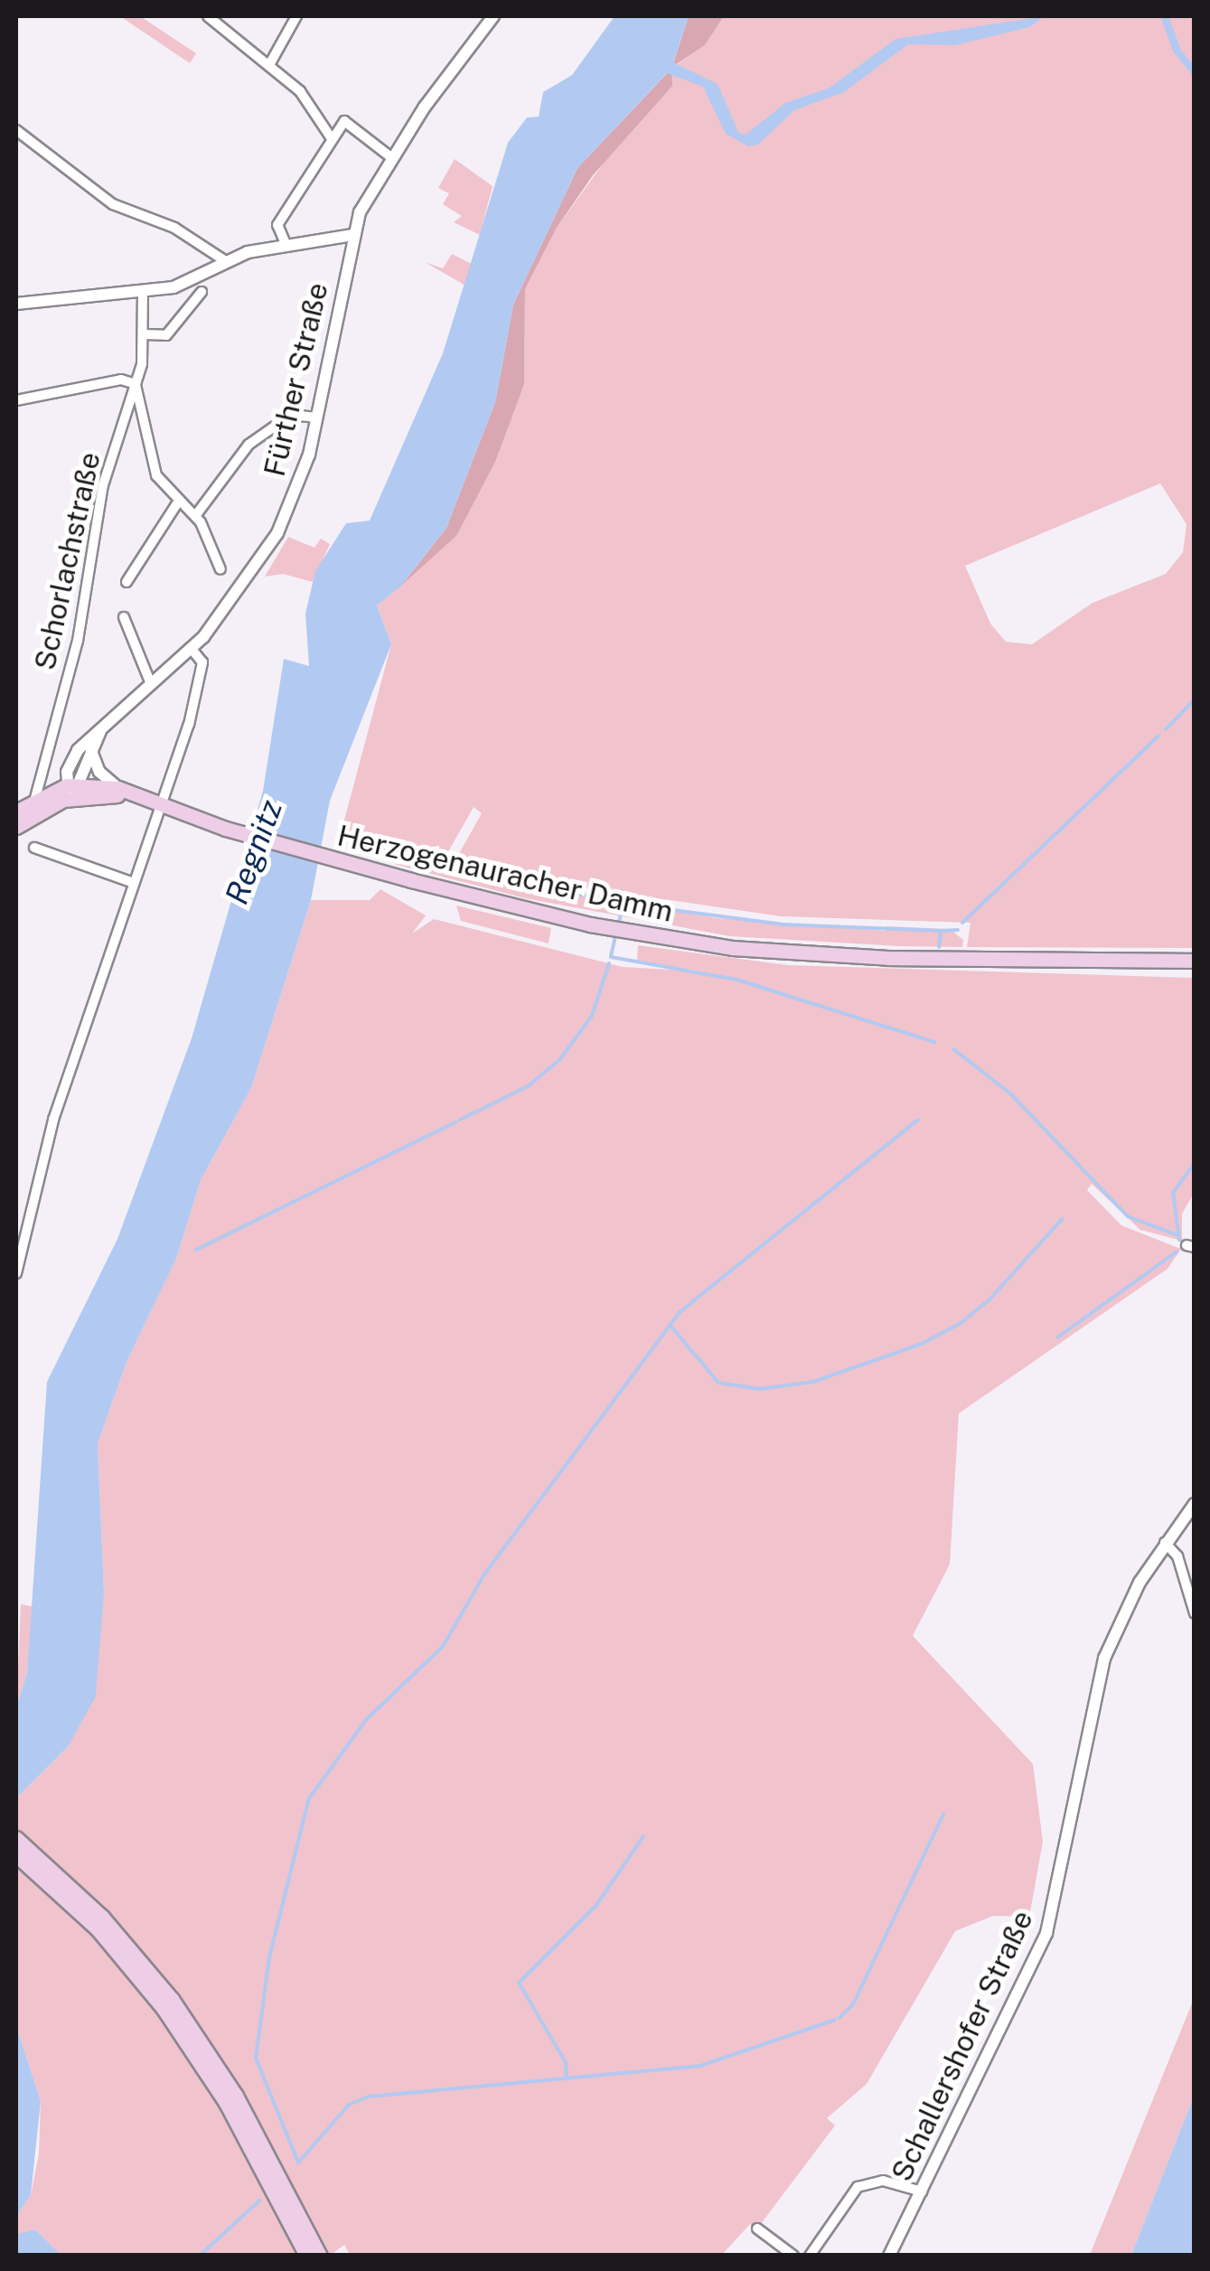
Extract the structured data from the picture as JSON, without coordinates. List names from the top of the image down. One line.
{"streets":{"main road":["Herzogenauracher Damm"],"street":["Fürther Straße","Schorlachstraße","Schallershofer Straße"]},"crossings":[["Fürther Straße","Herzogenauracher Damm"]],"water":["Regnitz"]}
